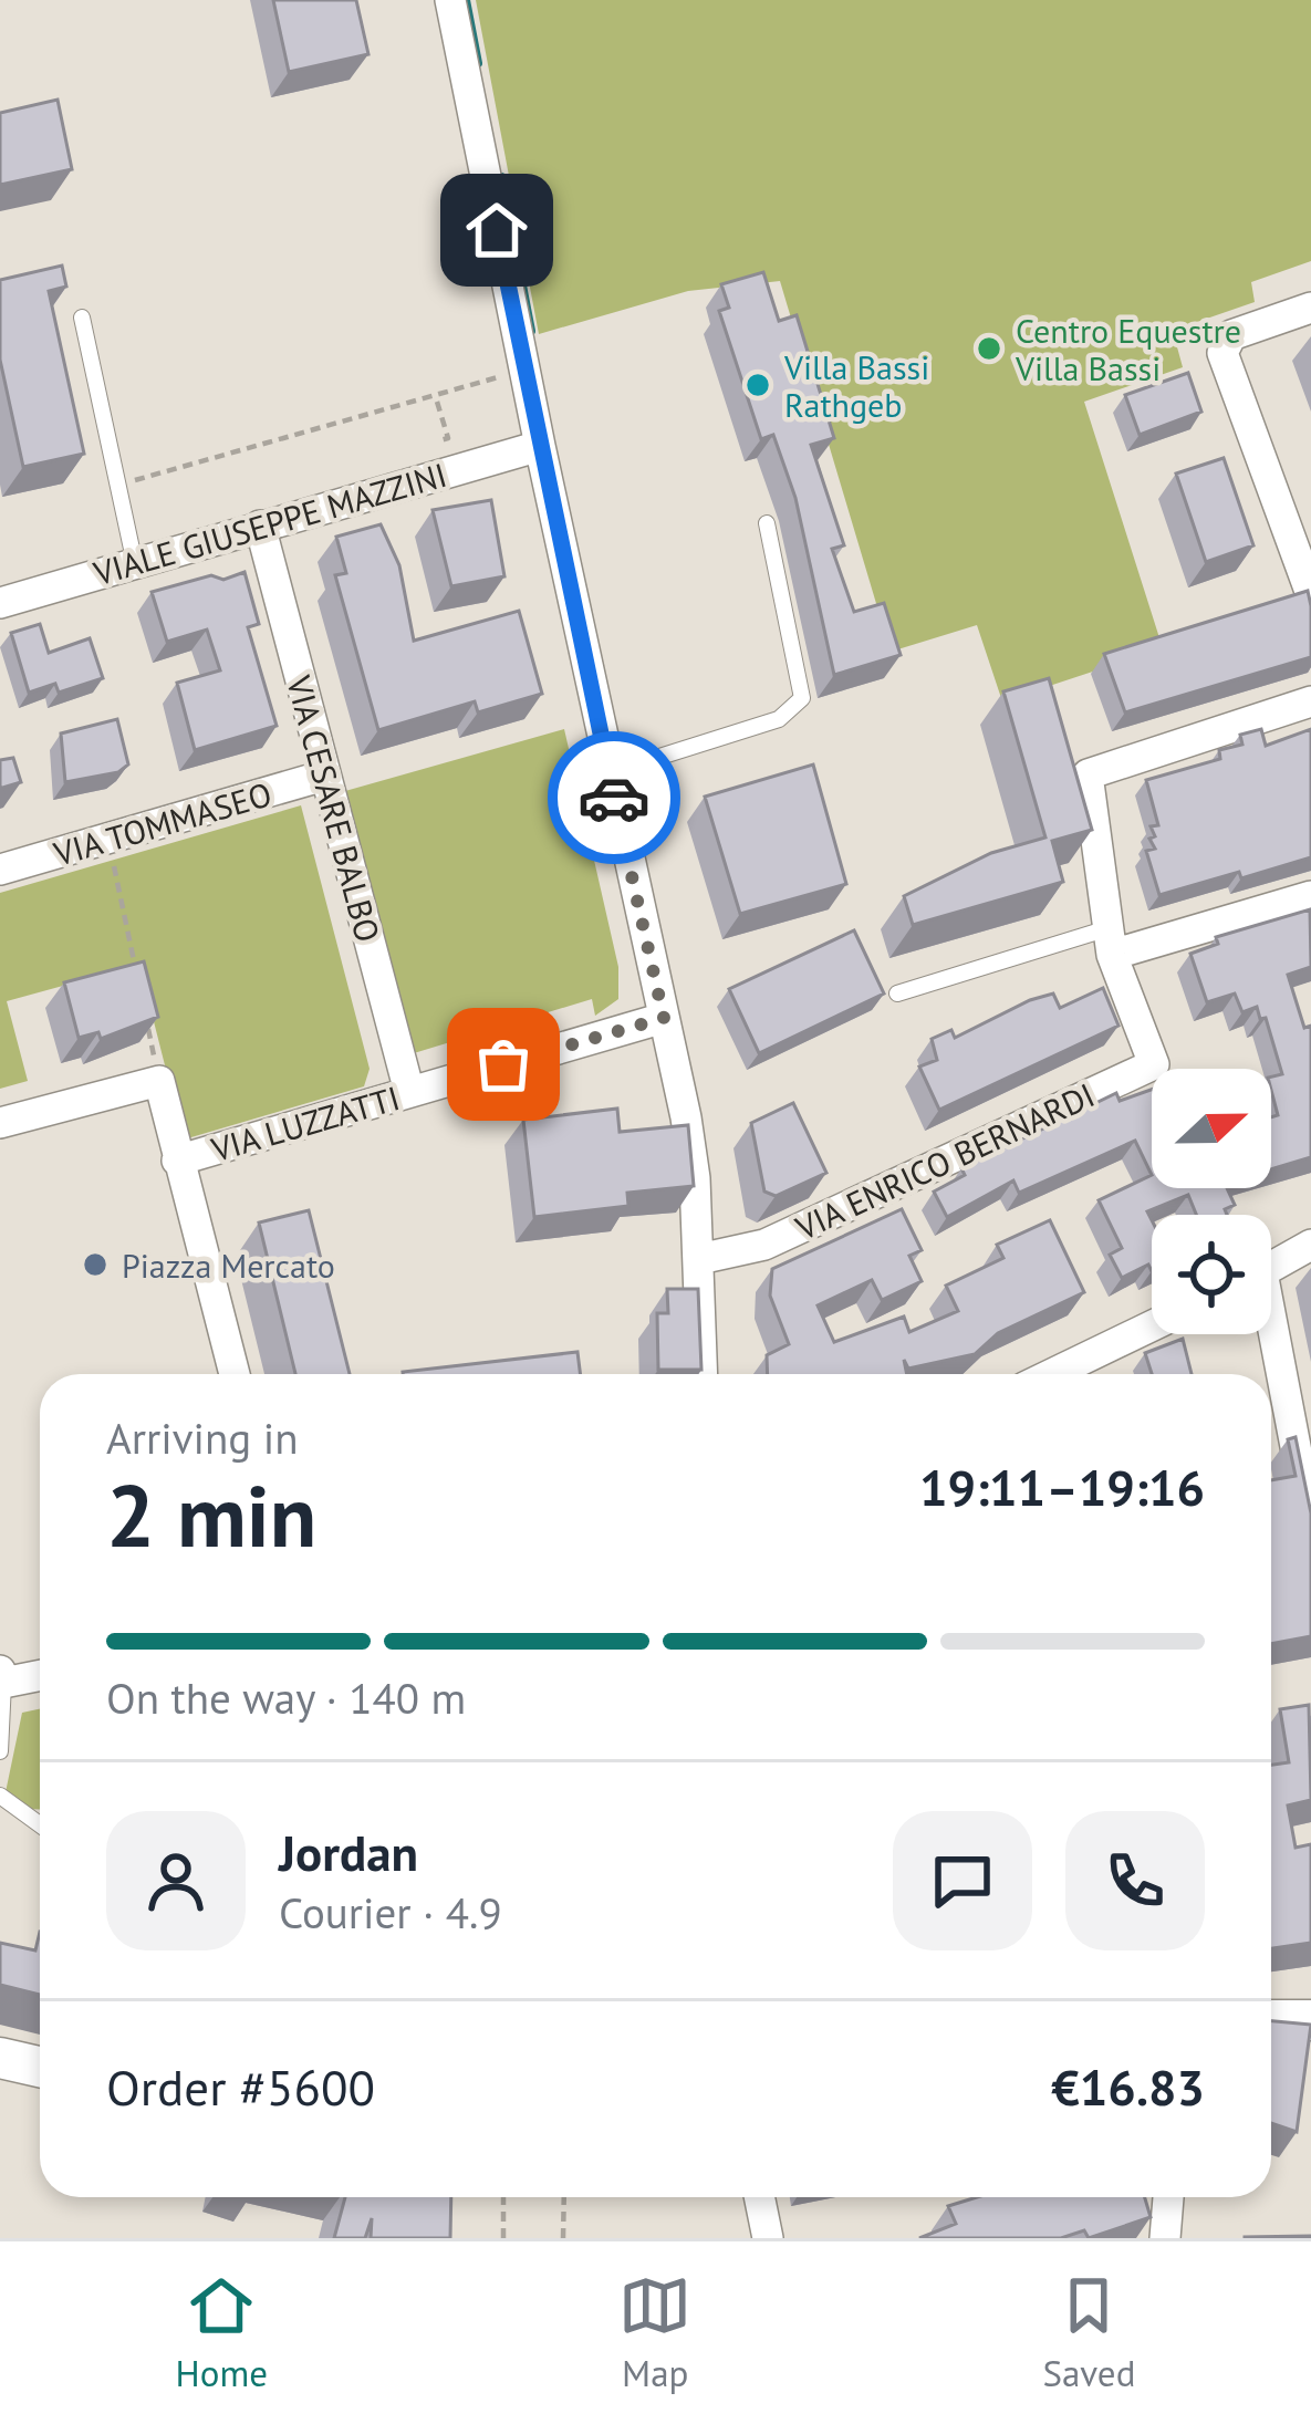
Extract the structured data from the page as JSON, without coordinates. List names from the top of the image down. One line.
{"streets":{"street":["VIALE GIUSEPPE MAZZINI","VIA CESARE BALBO","VIA TOMMASEO","VIA LUZZATTI","VIA ENRICO BERNARDI"]},"crossings":[["VIALE GIUSEPPE MAZZINI","VIA CESARE BALBO"],["VIA CESARE BALBO","VIA TOMMASEO"],["VIA CESARE BALBO","VIA LUZZATTI"]],"places":["Centro Equestre Villa Bassi","Villa Bassi Rathgeb","Piazza Mercato"],"north":"right","page":{"heading":["2 min","Arriving in","19:11–19:16"],"panel":["Jordan","Courier · 4.9","Order #5600","€16.83"],"bar":"On the way · 140 m","tabs":["Home","Map","Saved"]}}
